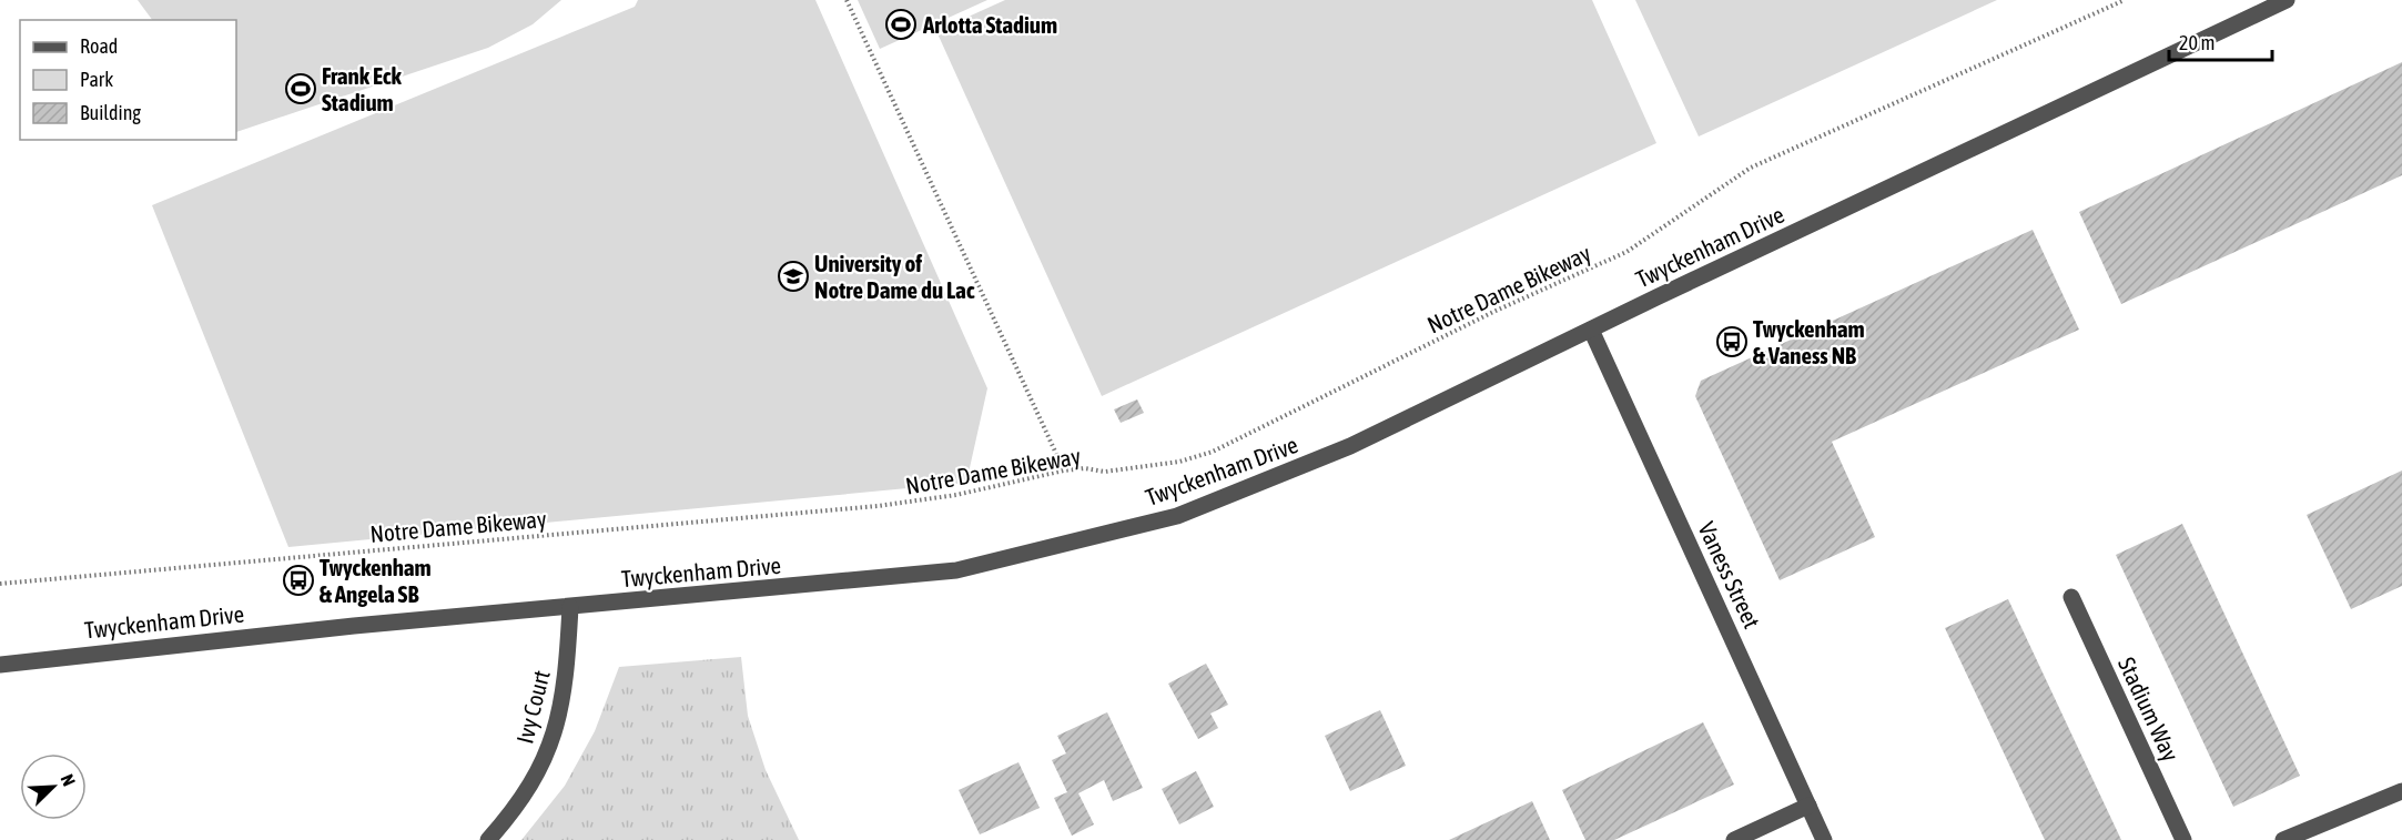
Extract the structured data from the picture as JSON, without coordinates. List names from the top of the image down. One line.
{"streets":{"street":["Twyckenham Drive","Vaness Street","Ivy Court","Stadium Way"],"path":["Notre Dame Bikeway"]},"crossings":[["Twyckenham Drive","Vaness Street"],["Twyckenham Drive","Ivy Court"]],"places":{"sports":["Arlotta Stadium","Frank Eck Stadium"],"school or university":["University of Notre Dame du Lac"],"bus stop":["Twyckenham & Vaness NB","Twyckenham & Angela SB"]},"legend":["Road","Park","Building"],"scale_bar":"20 m","north":"top right"}
